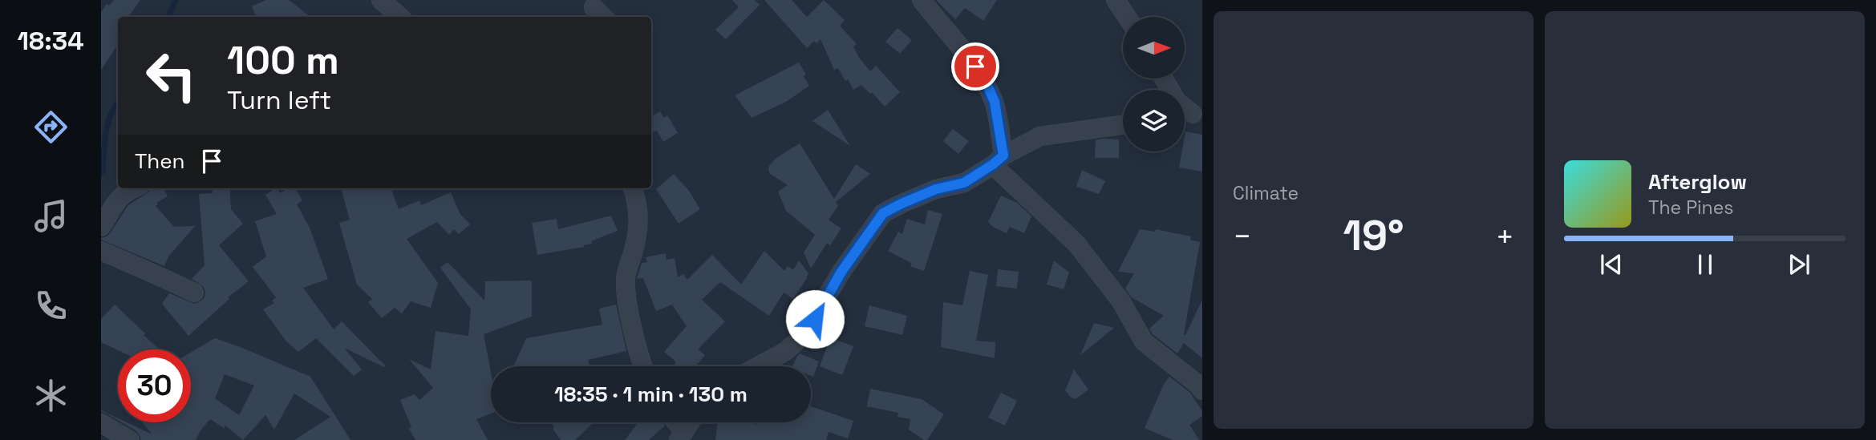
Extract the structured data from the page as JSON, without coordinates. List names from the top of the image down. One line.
{"north":"right","page":{"tabs":"18:34","tile":"Climate","turn":["100 m","Turn left"],"then":"Then","song":["Afterglow","The Pines"],"heat":["−","19°","+"],"limit":"30","trip":"18:35 · 1 min · 130 m"}}
